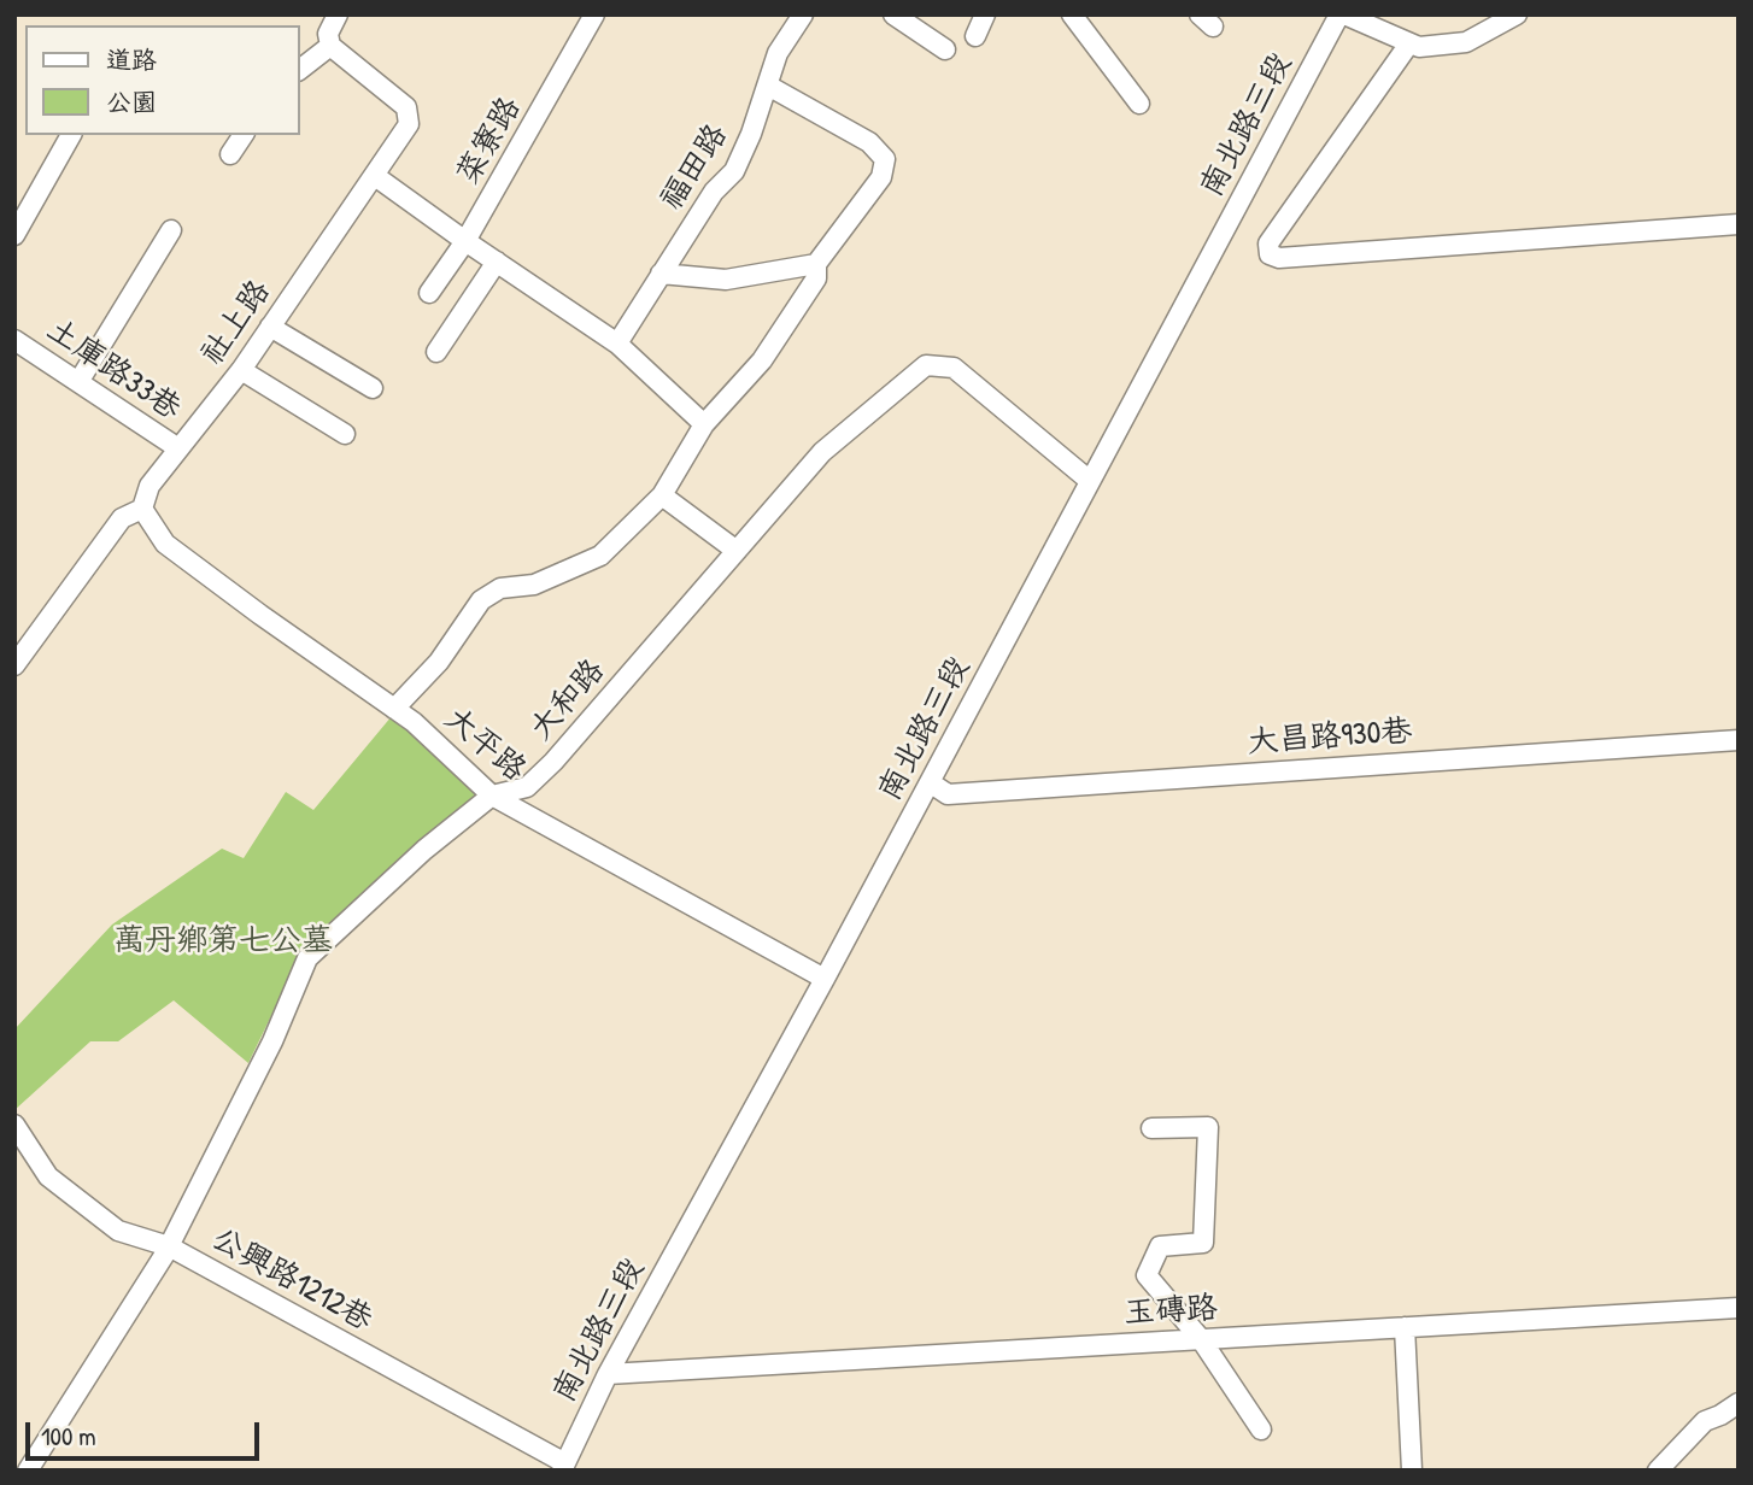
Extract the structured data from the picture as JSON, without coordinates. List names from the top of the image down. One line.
{"streets":{"street":["南北路三段","菜寮路","福田路","社上路","土庫路33巷","大和路","大昌路930巷","大平路","公興路1212巷","玉磚路"]},"crossings":[["南北路三段","大和路"],["南北路三段","大昌路930巷"],["南北路三段","大平路"],["南北路三段","公興路1212巷"],["南北路三段","玉磚路"],["社上路","土庫路33巷"],["社上路","大平路"],["大和路","大平路"],["大和路","公興路1212巷"]],"parks":["萬丹鄉第七公墓"],"legend":["道路","公園"],"scale_bar":"100 m"}
